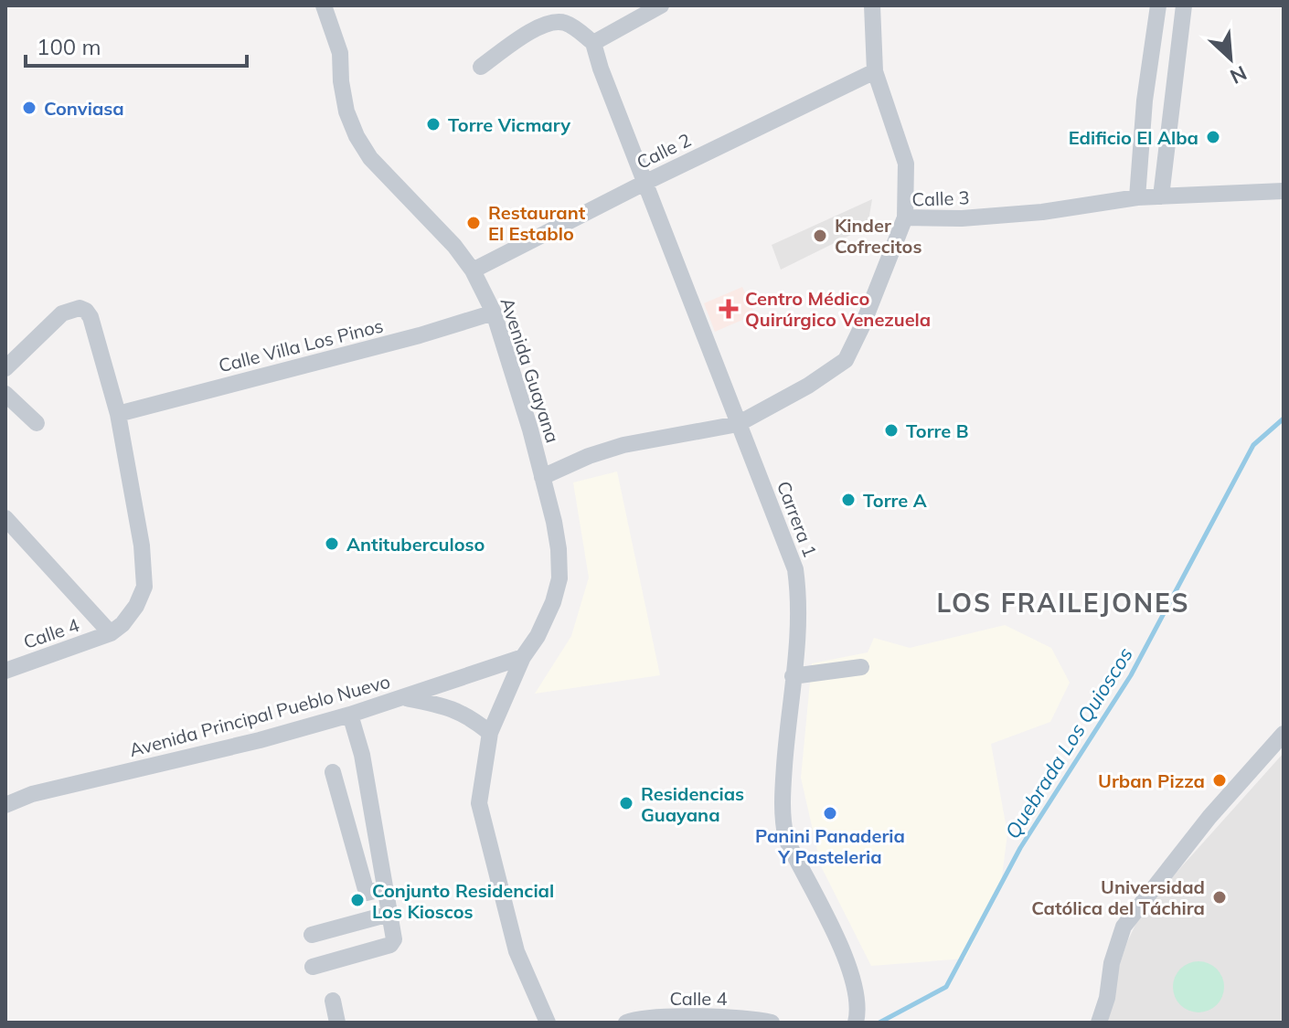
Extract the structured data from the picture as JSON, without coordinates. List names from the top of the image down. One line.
{"streets":{"street":["Calle 2","Calle 3","Calle Villa Los Pinos","Avenida Guayana","Carrera 1","Calle 4","Avenida Principal Pueblo Nuevo"]},"crossings":[["Calle 2","Avenida Guayana"],["Calle 2","Carrera 1"],["Calle 3","Avenida Guayana"],["Calle 3","Carrera 1"],["Calle Villa Los Pinos","Avenida Guayana"],["Avenida Guayana","Avenida Principal Pueblo Nuevo"]],"districts":["LOS FRAILEJONES"],"water":["Quebrada Los Quioscos"],"places":{"other":["Conviasa","Torre Vicmary","Edificio El Alba","Restaurant El Establo","Kinder Cofrecitos","Torre B","Torre A","Antituberculoso","Urban Pizza","Residencias Guayana","Panini Panaderia Y Pasteleria","Universidad Católica del Táchira","Conjunto Residencial Los Kioscos"],"health":["Centro Médico Quirúrgico Venezuela"]},"scale_bar":"100 m","north":"bottom right"}
